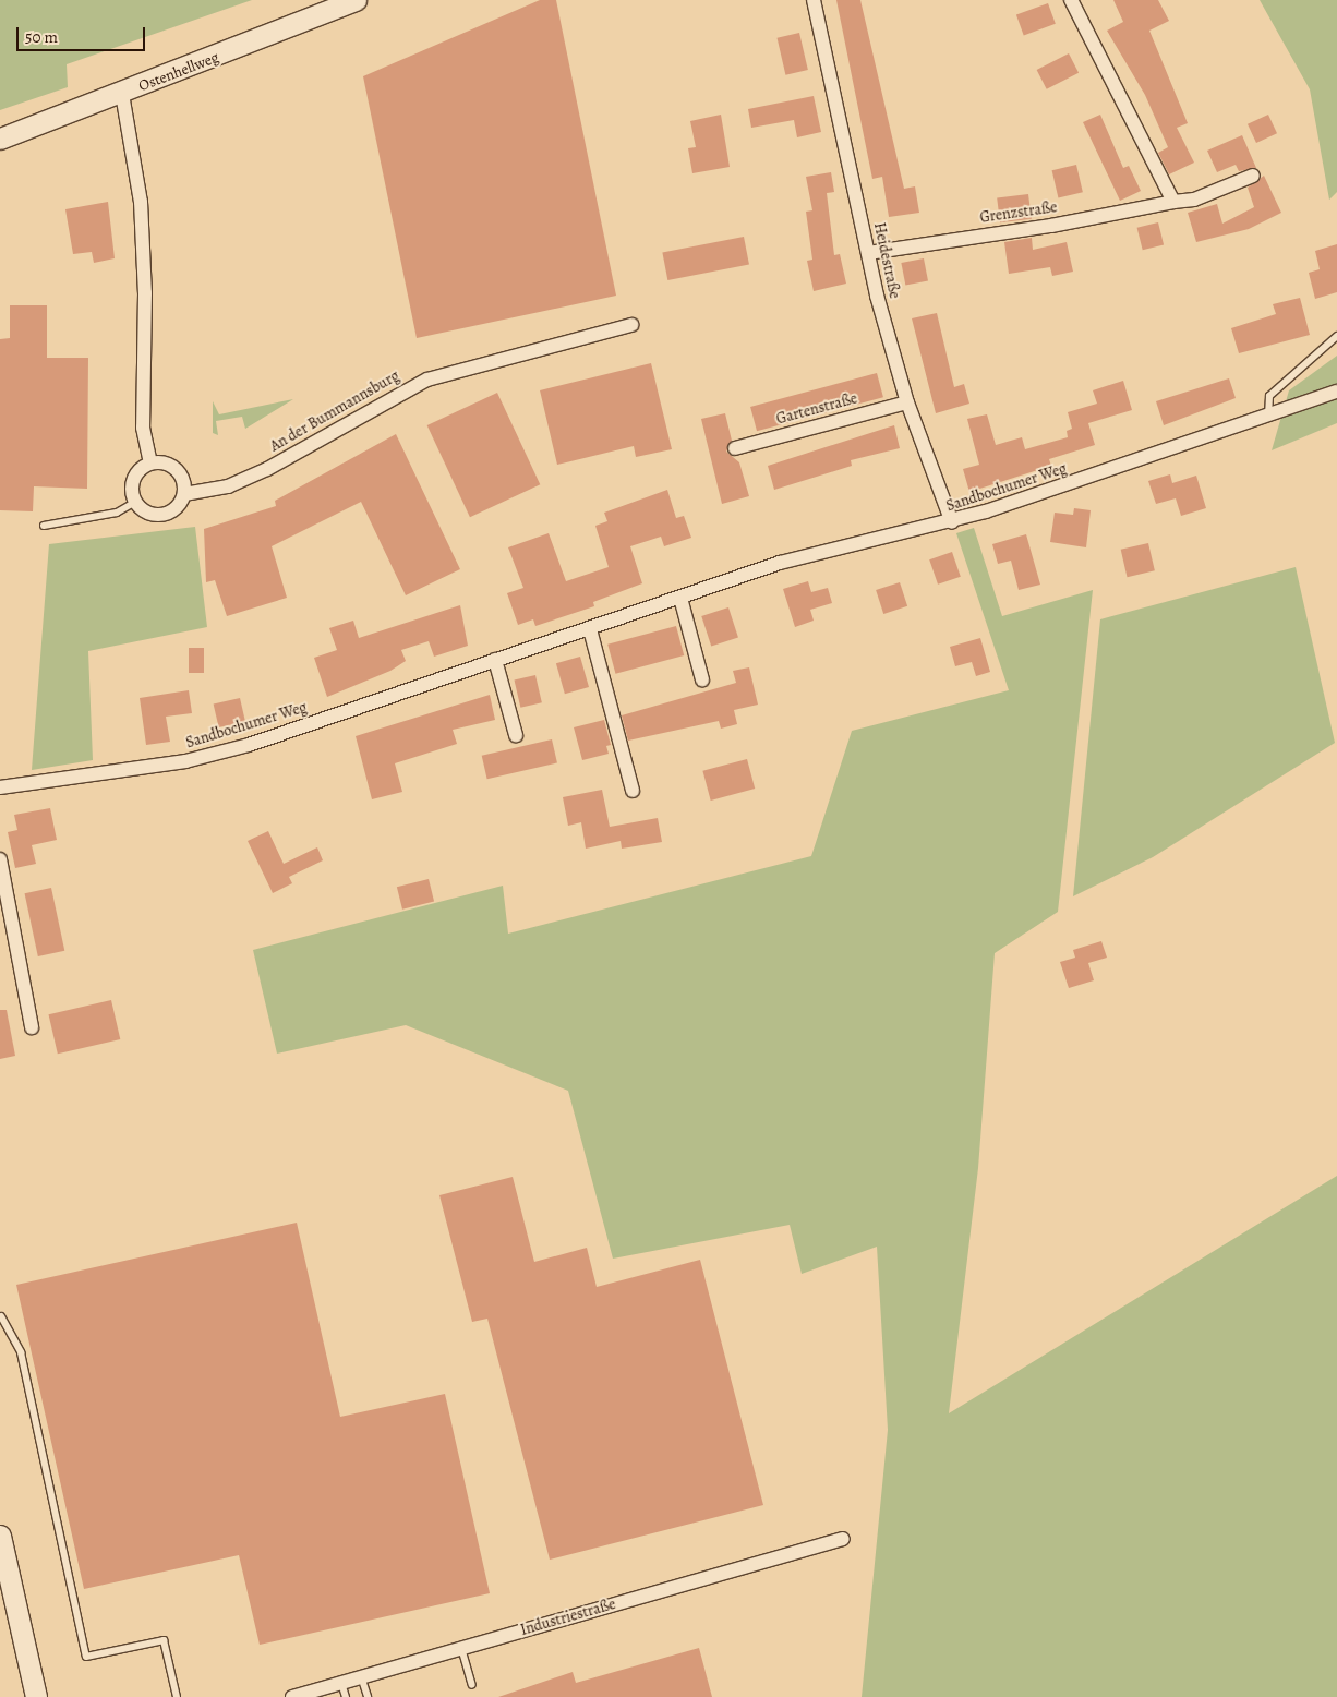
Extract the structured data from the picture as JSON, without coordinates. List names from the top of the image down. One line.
{"streets":{"main road":["Ostenhellweg"],"street":["Grenzstraße","Heidestraße","Gartenstraße","An der Bummannsburg","Sandbochumer Weg","Industriestraße"]},"crossings":[["Grenzstraße","Heidestraße"],["Heidestraße","Gartenstraße"],["Heidestraße","Sandbochumer Weg"]],"scale_bar":"50 m"}
